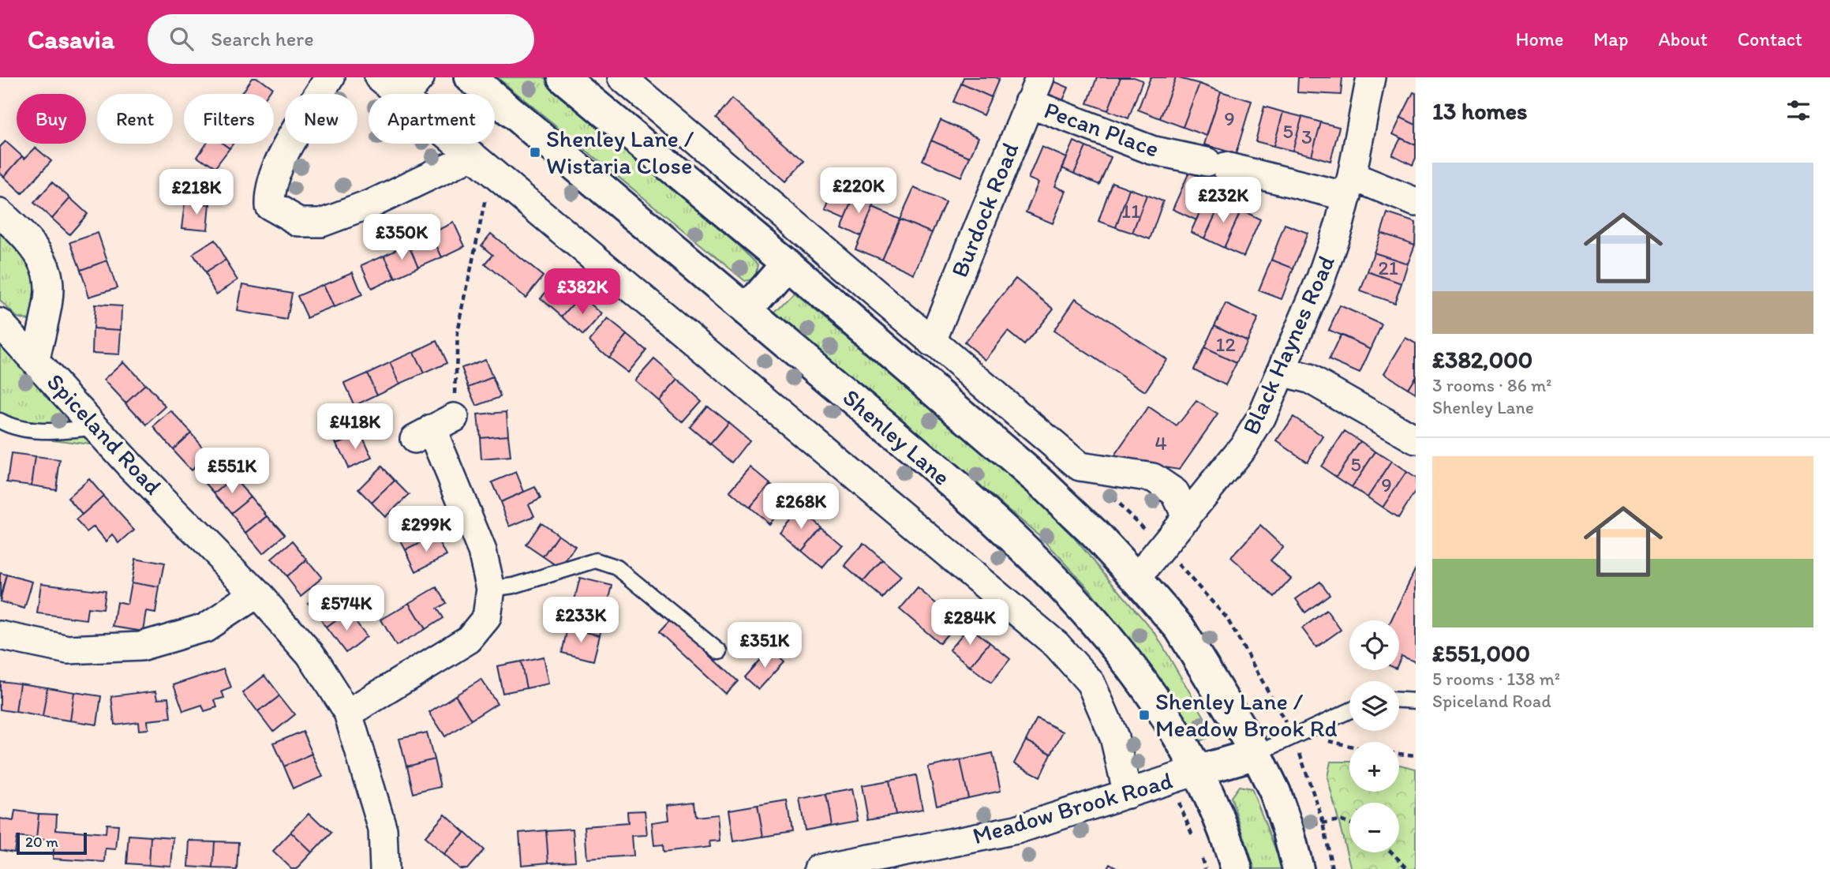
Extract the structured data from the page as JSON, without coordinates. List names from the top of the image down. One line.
{"streets":{"main road":["Shenley Lane"],"street":["Pecan Place","Burdock Road","Black Haynes Road","Spiceland Road","Meadow Brook Road"]},"crossings":[["Pecan Place","Burdock Road"],["Pecan Place","Black Haynes Road"],["Shenley Lane","Meadow Brook Road"]],"places":{"transit":["Shenley Lane / Wistaria Close","Shenley Lane / Meadow Brook Rd"]},"house_numbers":["9","5","3","11","21","12","4","5","9"],"scale_bar":"20 m","page":{"header":"Casavia","search":"Search here","nav":["Home","Map","About","Contact"],"heading":"13 homes","chip":["Buy","Rent","Filters","New","Apartment"],"list":[{"name":"£382,000","note":"3 rooms · 86 m² · Shenley Lane"},{"name":"£551,000","note":"5 rooms · 138 m² · Spiceland Road"}],"price":["£220K","£218K","£232K","£350K","£382K","£418K","£551K","£268K","£299K","£574K","£233K","£284K","£351K"],"map_buttons":["+","−"],"scale":"20 m"}}
